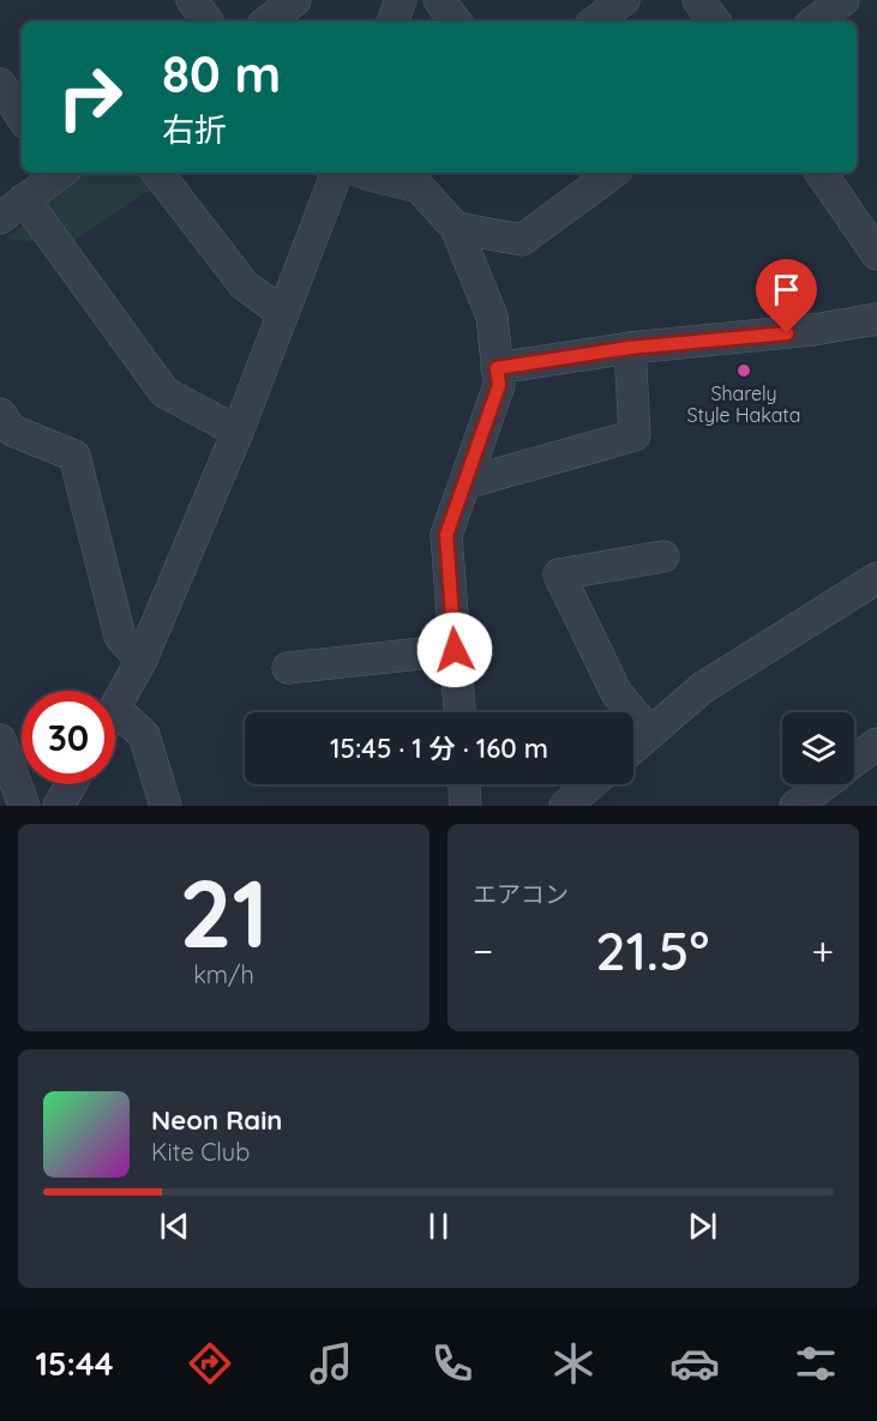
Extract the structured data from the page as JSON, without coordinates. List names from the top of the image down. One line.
{"places":["Sharely Style Hakata"],"page":{"turn":["80 m","右折"],"limit":"30","trip":"15:45 · 1 分 · 160 m","tile":[["21","km/h"],"エアコン"],"heat":["−","21.5°","+"],"song":["Neon Rain","Kite Club"],"tabs":"15:44"}}
